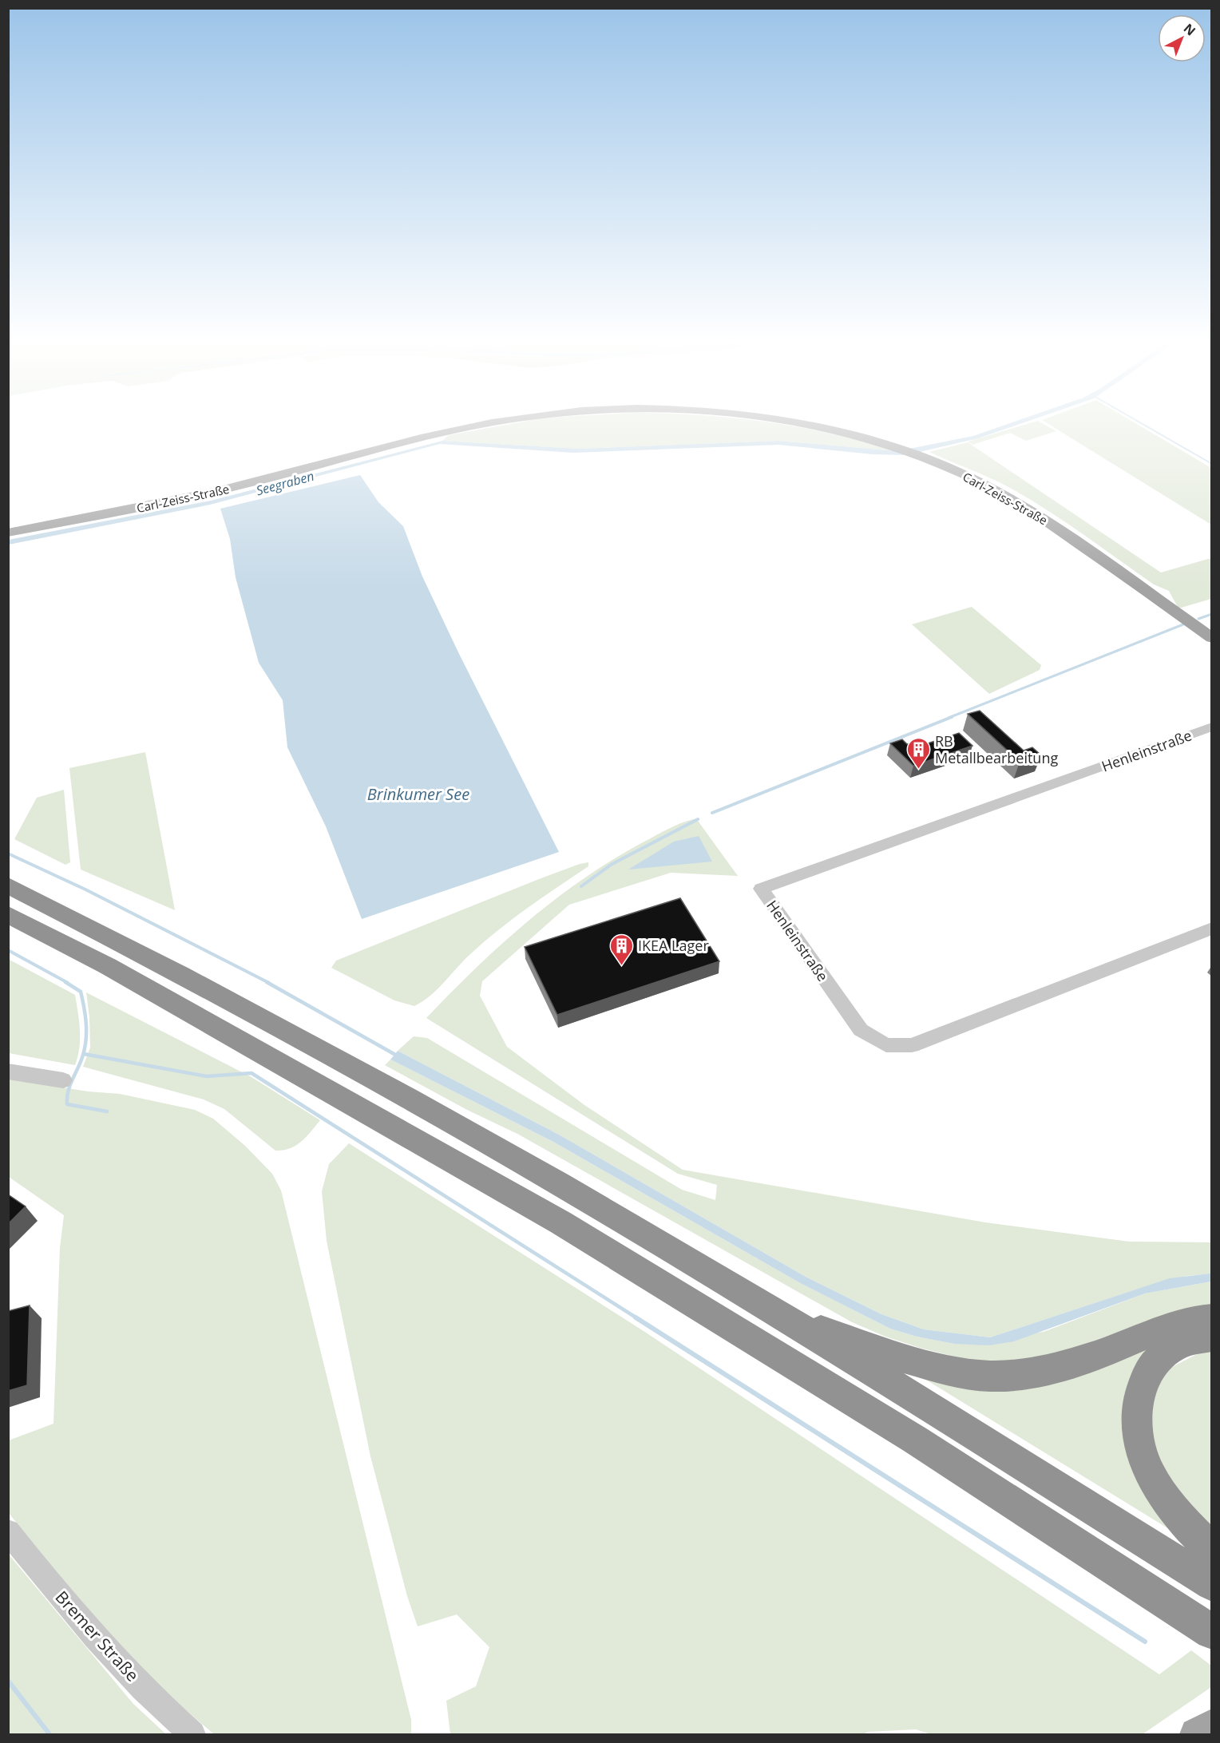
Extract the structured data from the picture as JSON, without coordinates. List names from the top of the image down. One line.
{"streets":{"main road":["Carl-Zeiss-Straße"],"street":["Henleinstraße","Bremer Straße"]},"water":["Seegraben","Brinkumer See"],"places":{"building":["RB Metallbearbeitung","IKEA Lager"]},"north":"top right"}
